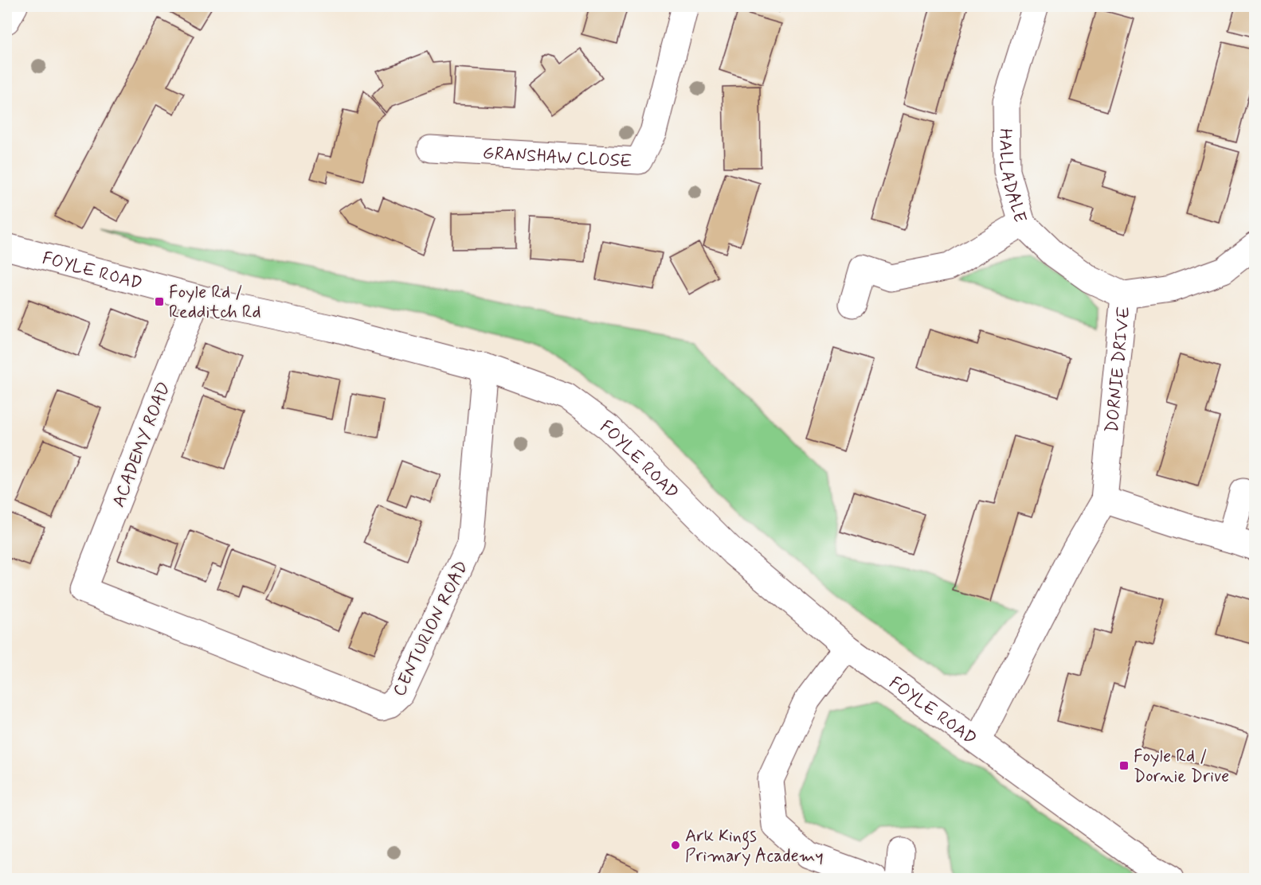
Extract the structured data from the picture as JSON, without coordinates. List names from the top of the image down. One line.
{"streets":{"main road":["GRANSHAW CLOSE","HALLADALE","FOYLE ROAD","DORNIE DRIVE","ACADEMY ROAD","CENTURION ROAD"]},"crossings":[["HALLADALE","DORNIE DRIVE"],["FOYLE ROAD","DORNIE DRIVE"],["FOYLE ROAD","ACADEMY ROAD"],["FOYLE ROAD","CENTURION ROAD"],["ACADEMY ROAD","CENTURION ROAD"]],"places":{"transit":["Foyle Rd / Redditch Rd","Foyle Rd / Dornie Drive"],"other":["Ark Kings Primary Academy"]}}
